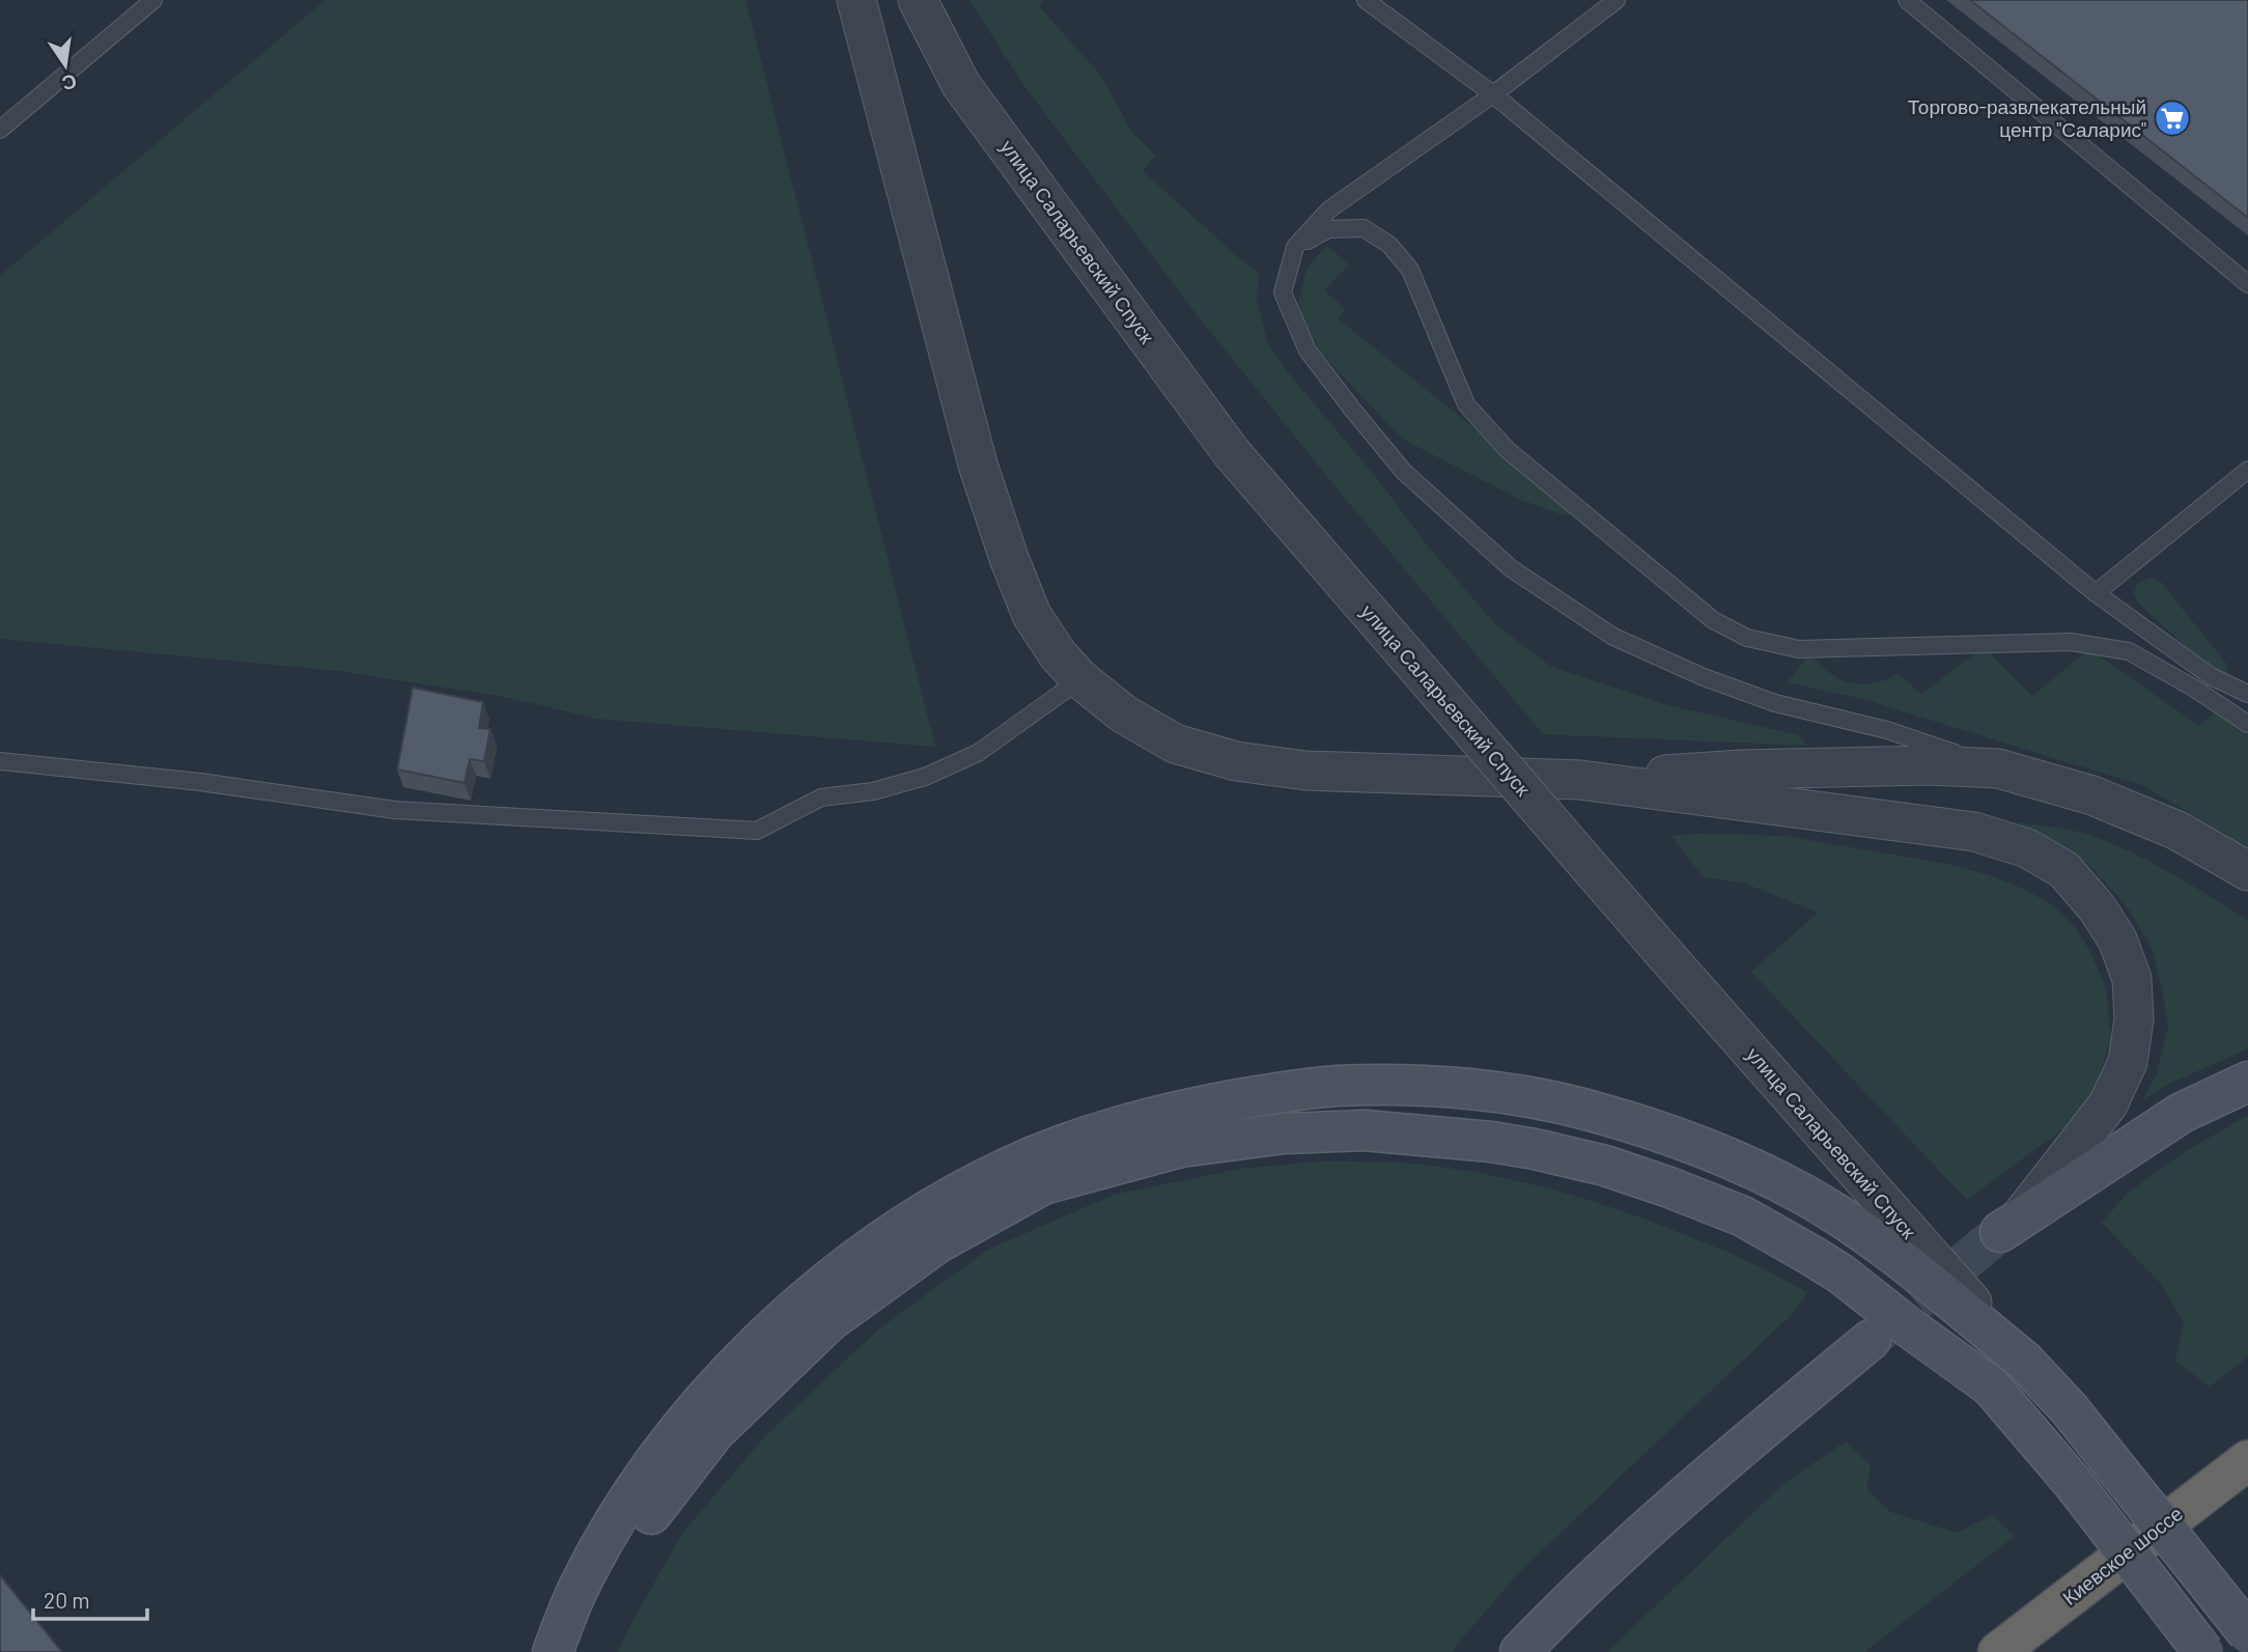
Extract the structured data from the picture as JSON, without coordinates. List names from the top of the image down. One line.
{"streets":{"highway":["Киевское шоссе"],"street":["улица Саларьевский Спуск"]},"places":{"supermarket":["Торгово-развлекательный центр \"Саларис\""]},"scale_bar":"20 m","north":"bottom"}
